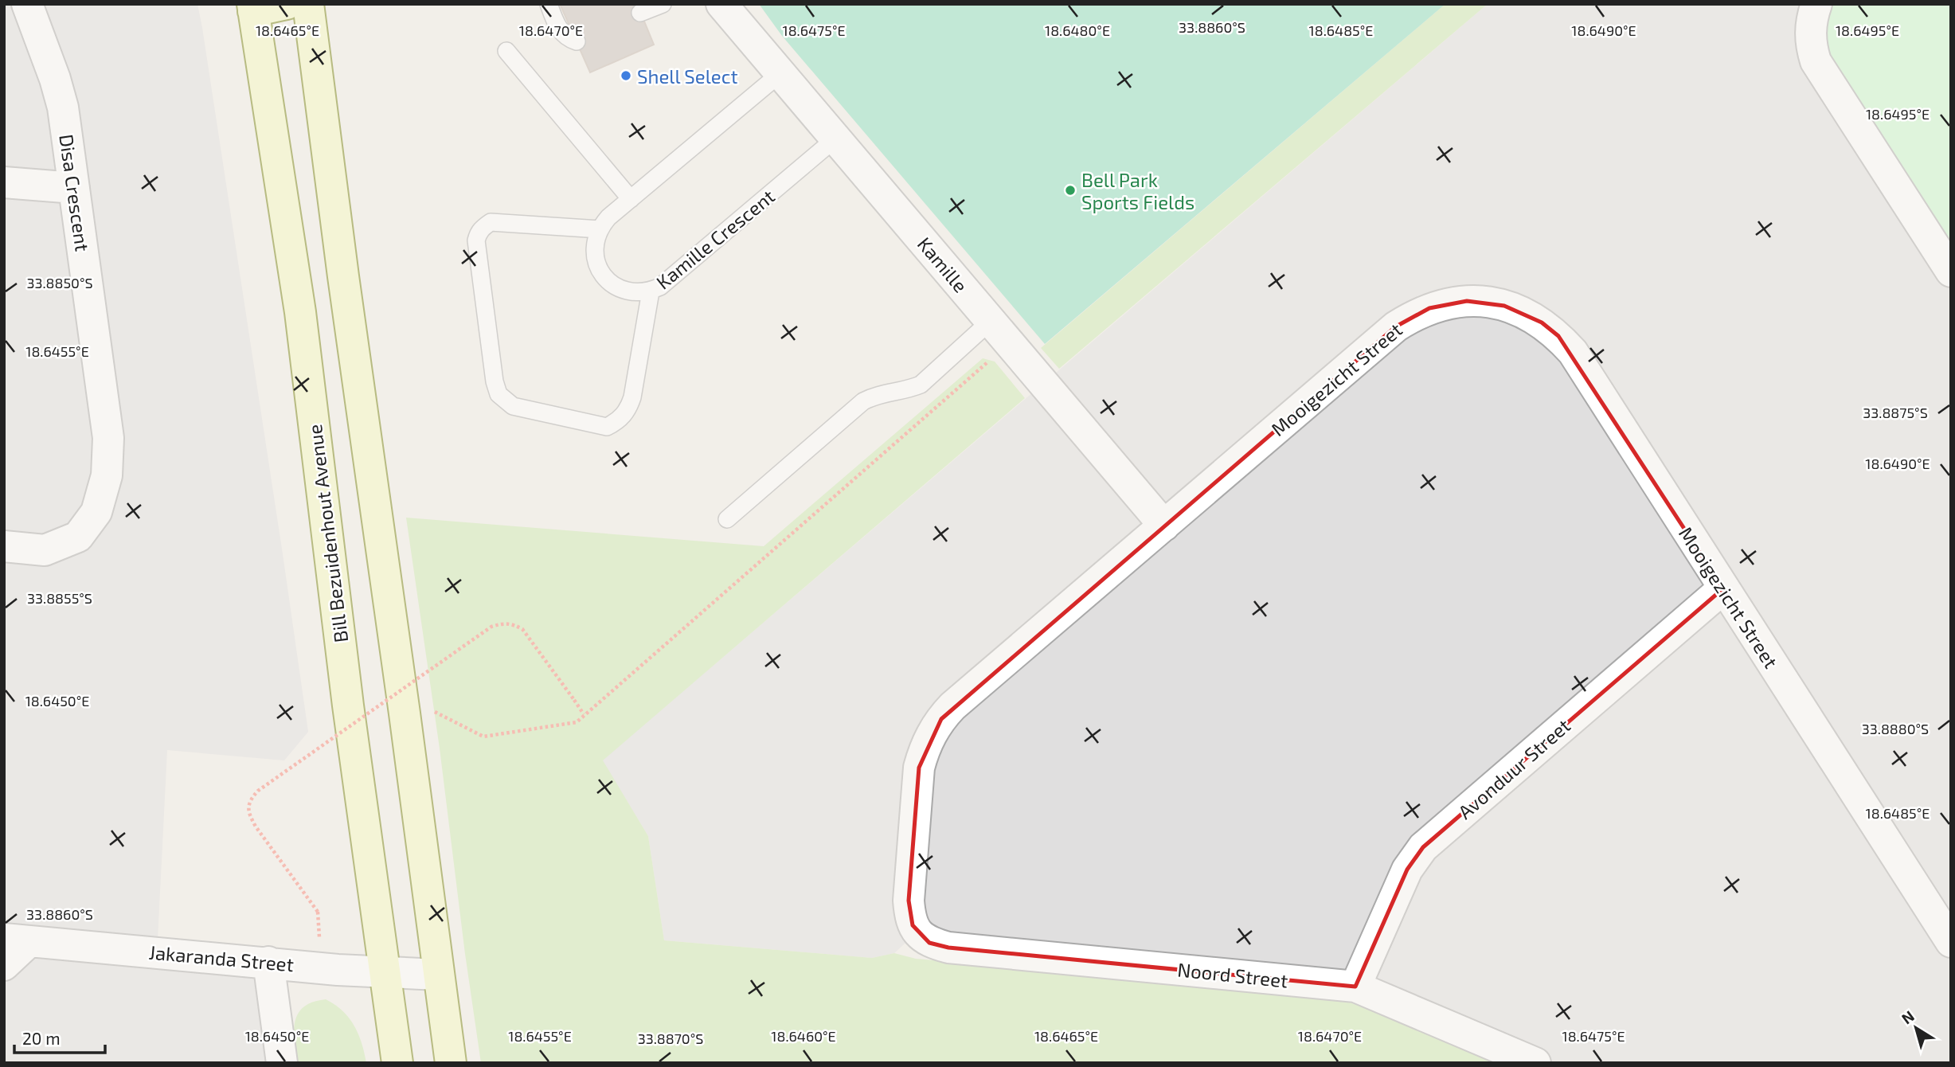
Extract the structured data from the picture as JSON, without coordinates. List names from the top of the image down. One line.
{"streets":{"main road":["Bill Bezuidenhout Avenue"],"street":["Disa Crescent","Kamille","Mooigezicht Street","Avonduur Street","Jakaranda Street","Noord Street"],"lane":["Kamille Crescent"]},"crossings":[["Kamille Crescent","Kamille"],["Kamille","Mooigezicht Street"],["Mooigezicht Street","Avonduur Street"],["Mooigezicht Street","Noord Street"],["Bill Bezuidenhout Avenue","Jakaranda Street"],["Avonduur Street","Noord Street"]],"places":["Shell Select","Bell Park Sports Fields"],"scale_bar":"20 m","north":"top left","coordinates":["33.8860°S","18.6495°E","18.6465°E","18.6470°E","18.6475°E","18.6480°E","18.6485°E","18.6490°E","33.8850°S","18.6455°E","33.8875°S","33.8855°S","18.6450°E","33.8880°S","18.6460°E","33.8870°S"]}
